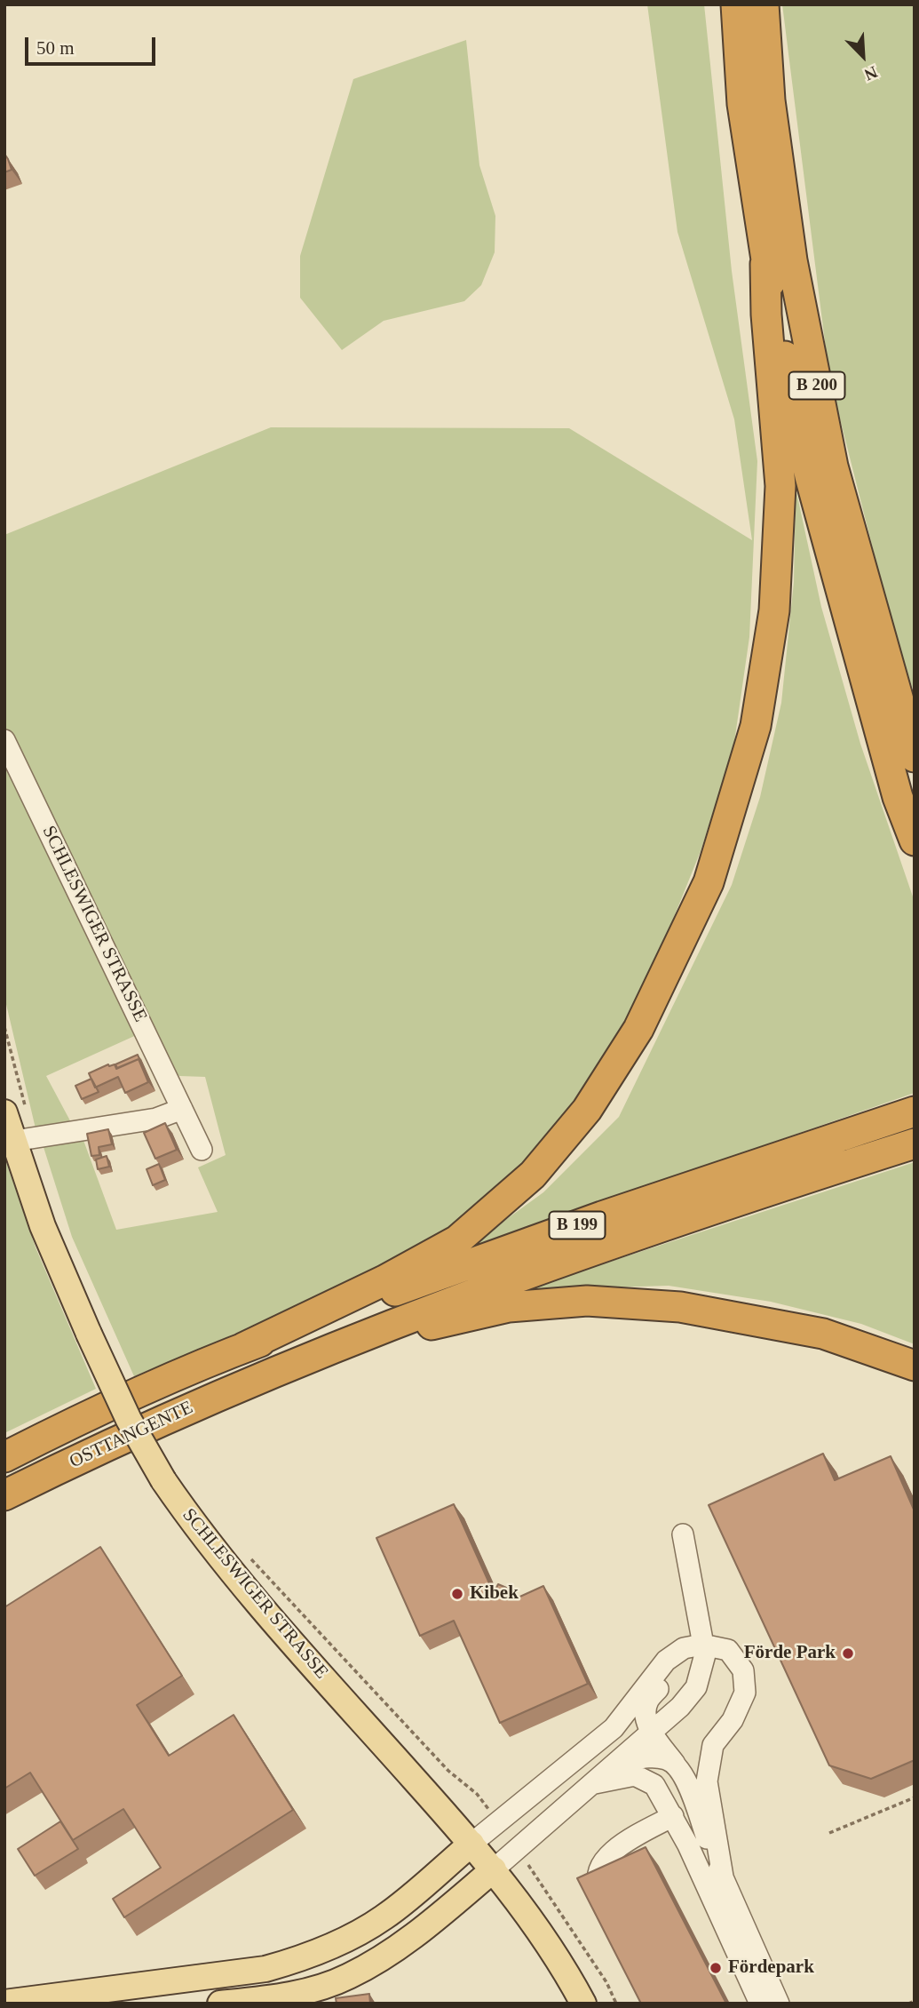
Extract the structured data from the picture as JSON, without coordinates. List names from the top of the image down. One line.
{"streets":{"highway":["B 200","B 199","OSTTANGENTE"],"main road":["SCHLESWIGER STRASSE"]},"crossings":[["B 199","OSTTANGENTE"]],"places":["Kibek","Förde Park","Fördepark"],"scale_bar":"50 m","north":"bottom right"}
